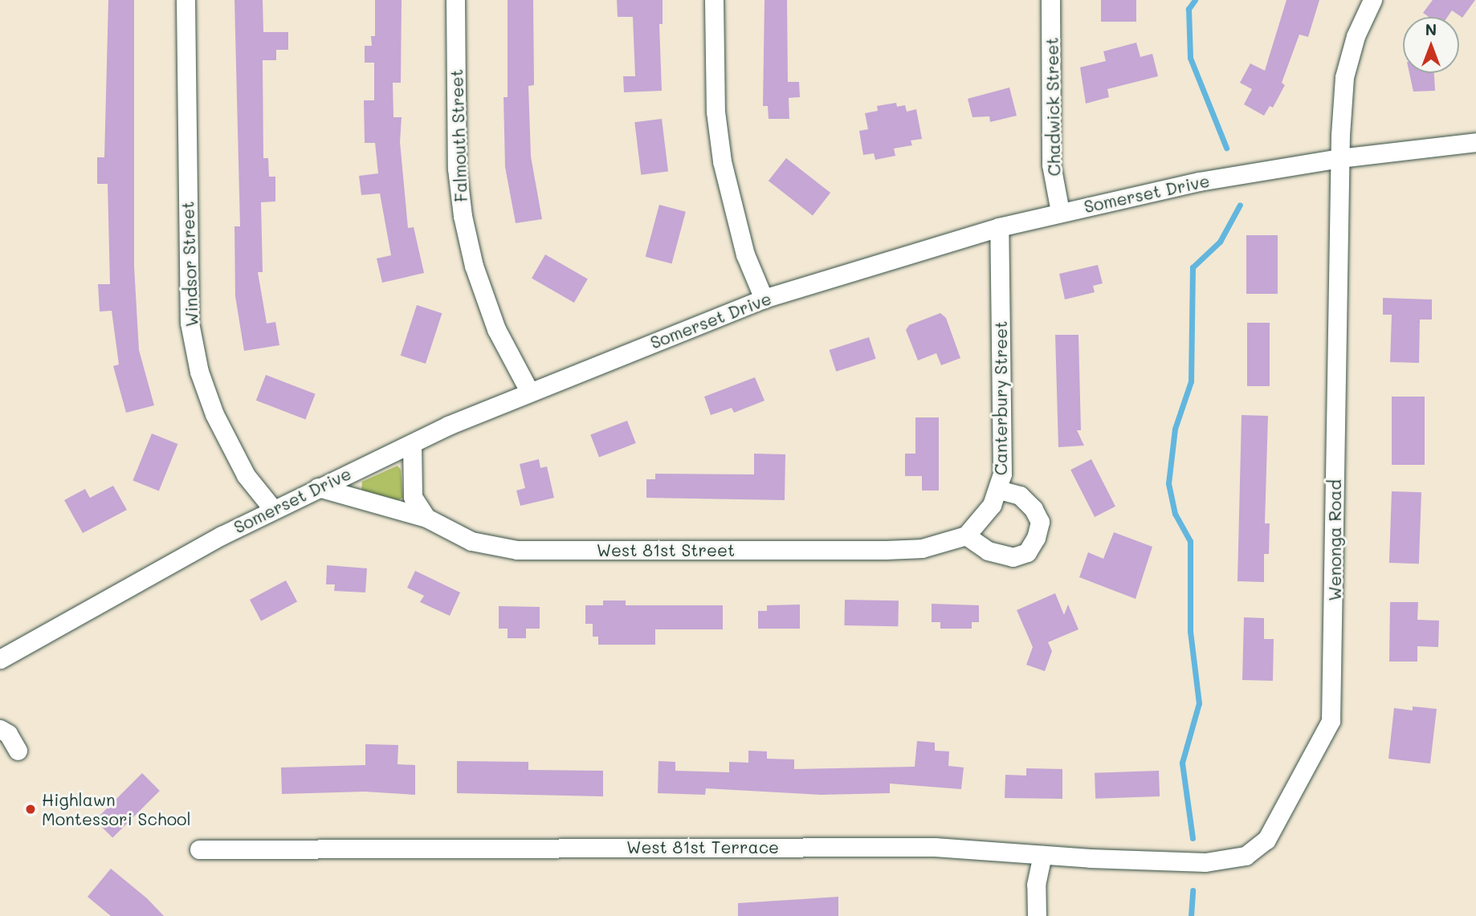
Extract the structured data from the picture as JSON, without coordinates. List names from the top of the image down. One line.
{"streets":{"street":["Chadwick Street","Falmouth Street","Somerset Drive","Windsor Street","Canterbury Street","Wenonga Road","West 81st Street","West 81st Terrace"]},"crossings":[["Chadwick Street","Somerset Drive"],["Falmouth Street","Somerset Drive"],["Somerset Drive","Windsor Street"],["Somerset Drive","Canterbury Street"],["Somerset Drive","Wenonga Road"],["Somerset Drive","West 81st Street"],["Canterbury Street","West 81st Street"],["Wenonga Road","West 81st Terrace"]],"places":["Highlawn Montessori School"],"north":"top"}
